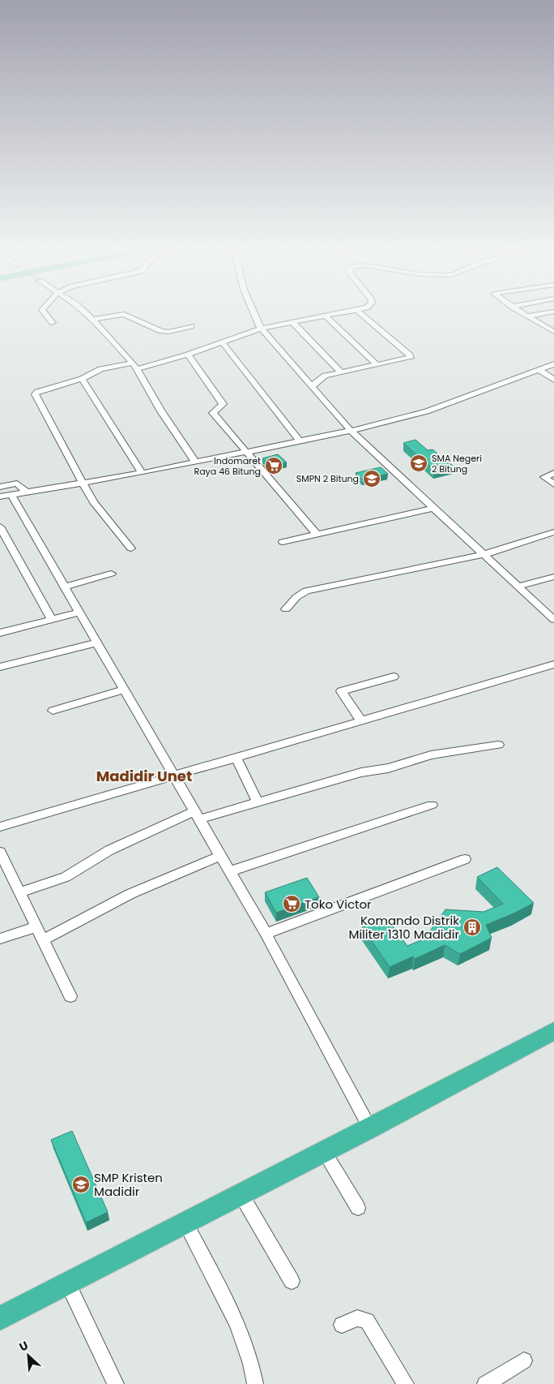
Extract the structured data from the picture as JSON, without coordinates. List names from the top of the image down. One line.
{"districts":["Madidir Unet"],"places":{"school or university":["SMA Negeri 2 Bitung","SMPN 2 Bitung","SMP Kristen Madidir"],"supermarket":["Indomaret Raya 46 Bitung","Toko Victor"],"building":["Komando Distrik Militer 1310 Madidir"]},"north":"top left"}
